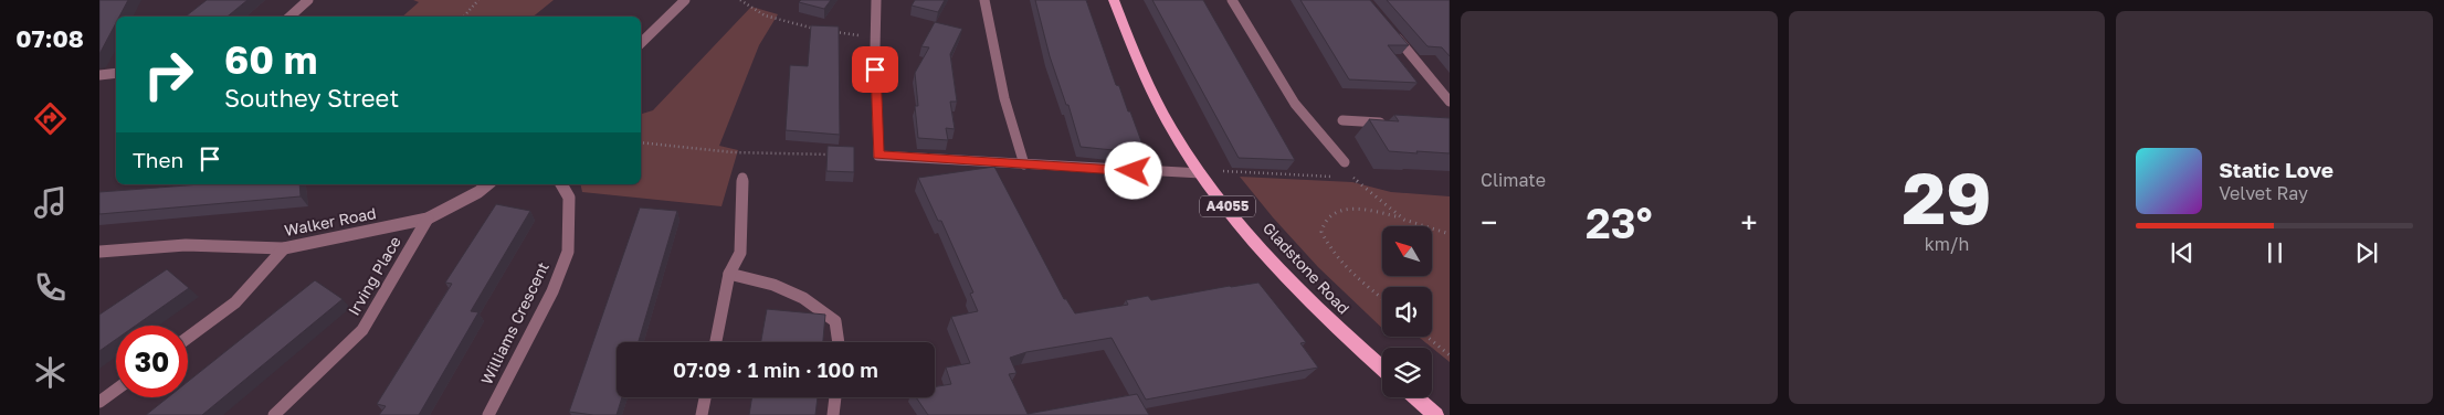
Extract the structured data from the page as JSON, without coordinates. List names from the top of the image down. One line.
{"streets":{"main road":["A4055","Gladstone Road"],"street":["Walker Road","Irving Place","Williams Crescent"]},"crossings":[["Walker Road","Irving Place"]],"north":"top left","page":{"tabs":"07:08","tile":["Climate",["29","km/h"]],"turn":["60 m","Southey Street"],"then":"Then","song":["Static Love","Velvet Ray"],"heat":["−","23°","+"],"limit":"30","trip":"07:09 · 1 min · 100 m"}}
